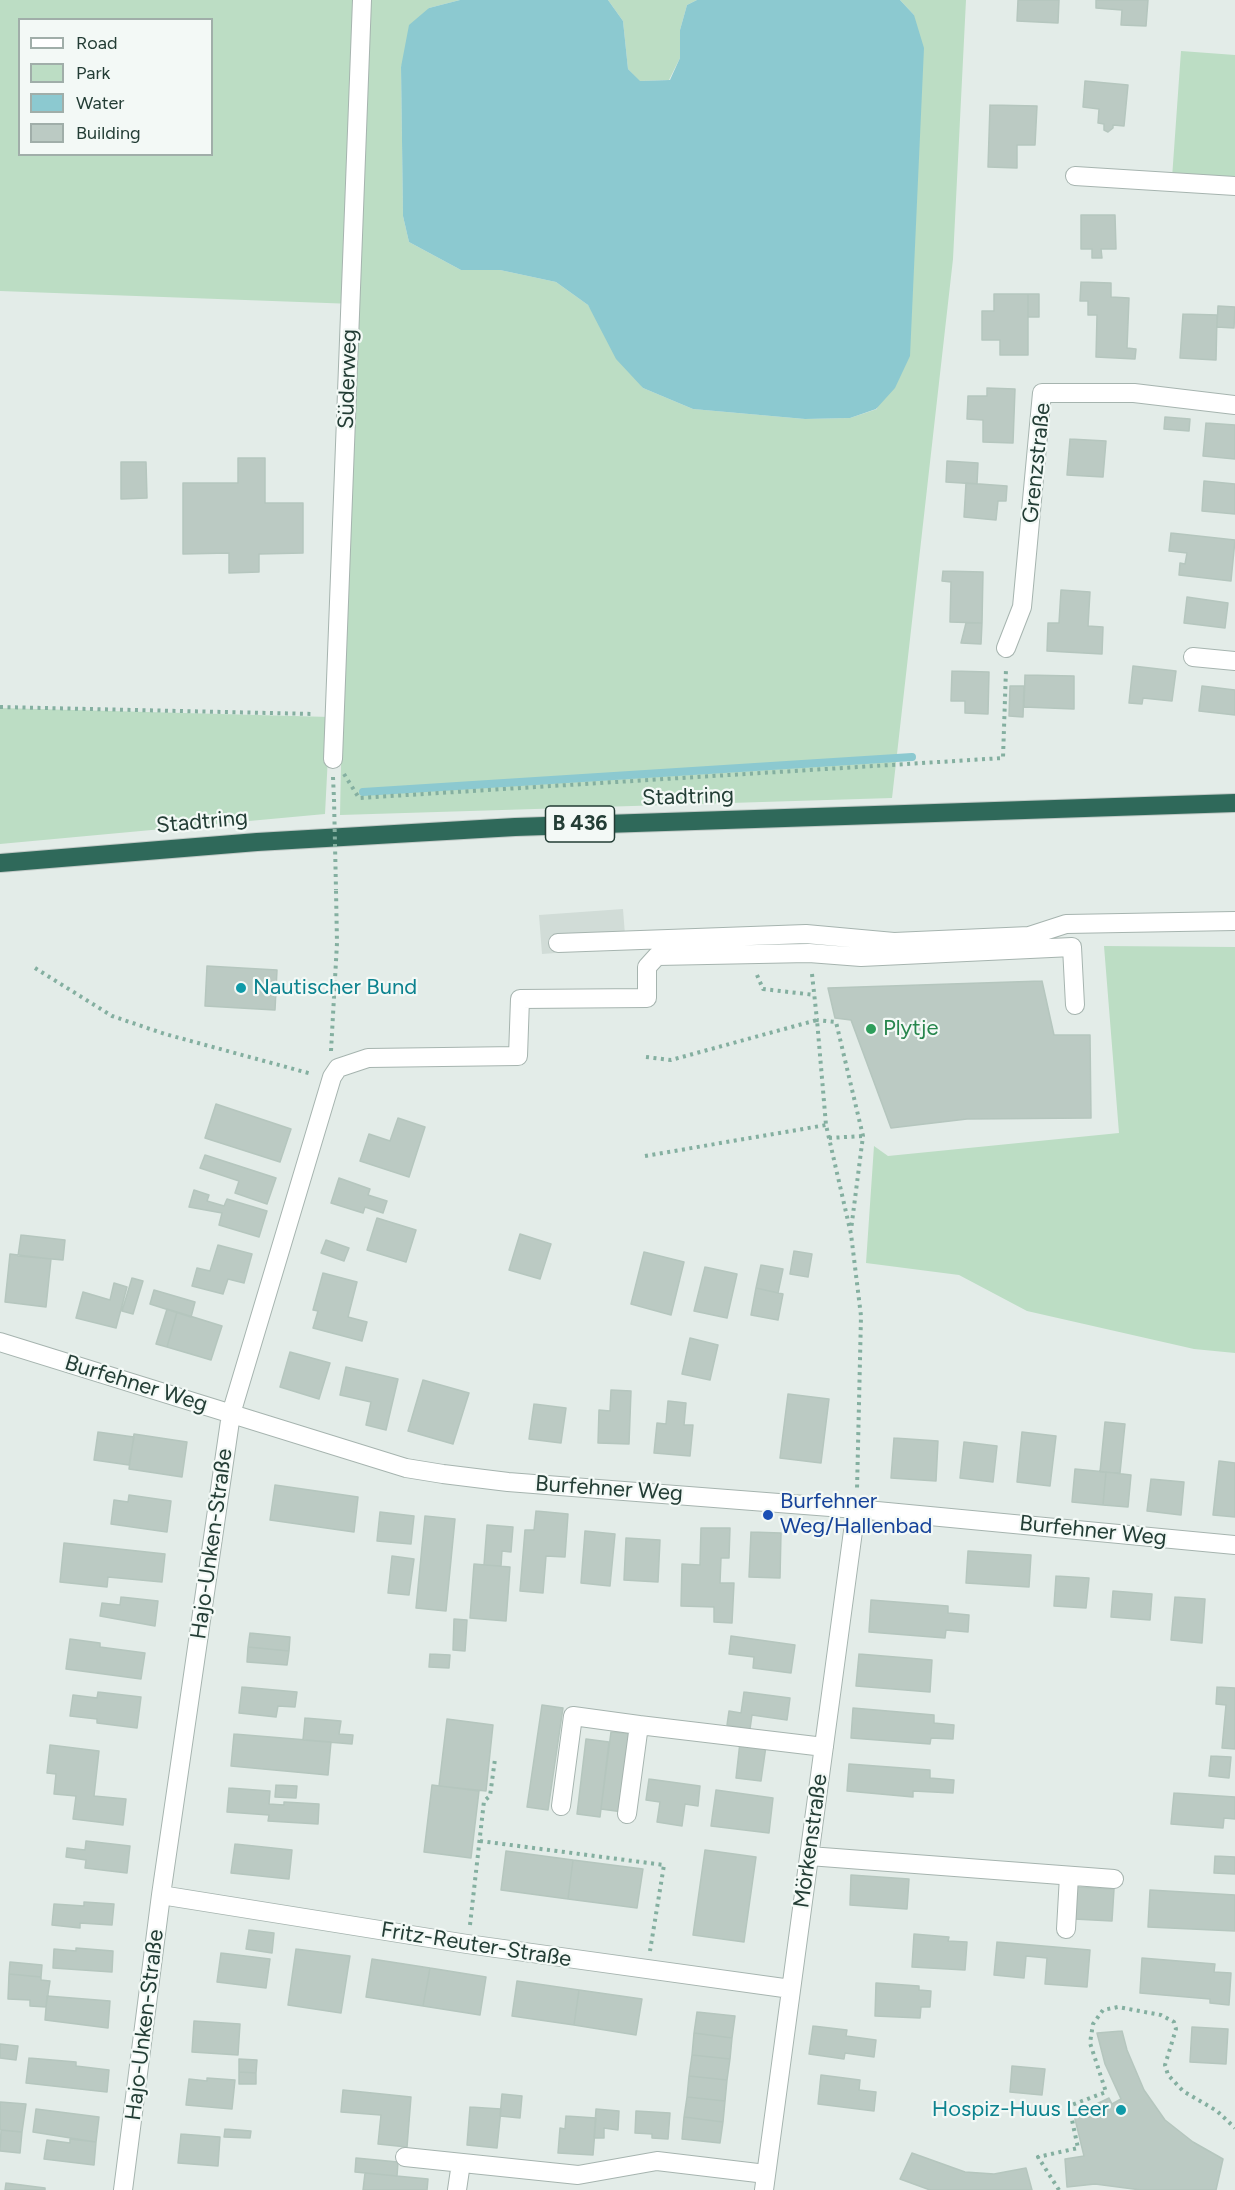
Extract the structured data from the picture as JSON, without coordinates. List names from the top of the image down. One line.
{"streets":{"highway":["Stadtring","B 436"],"street":["Süderweg","Grenzstraße","Burfehner Weg","Hajo-Unken-Straße","Mörkenstraße","Fritz-Reuter-Straße"]},"crossings":[["Burfehner Weg","Hajo-Unken-Straße"],["Burfehner Weg","Mörkenstraße"],["Hajo-Unken-Straße","Fritz-Reuter-Straße"],["Mörkenstraße","Fritz-Reuter-Straße"]],"places":["Nautischer Bund","Plytje","Burfehner Weg/Hallenbad","Hospiz-Huus Leer"],"legend":["Road","Park","Water","Building"]}
